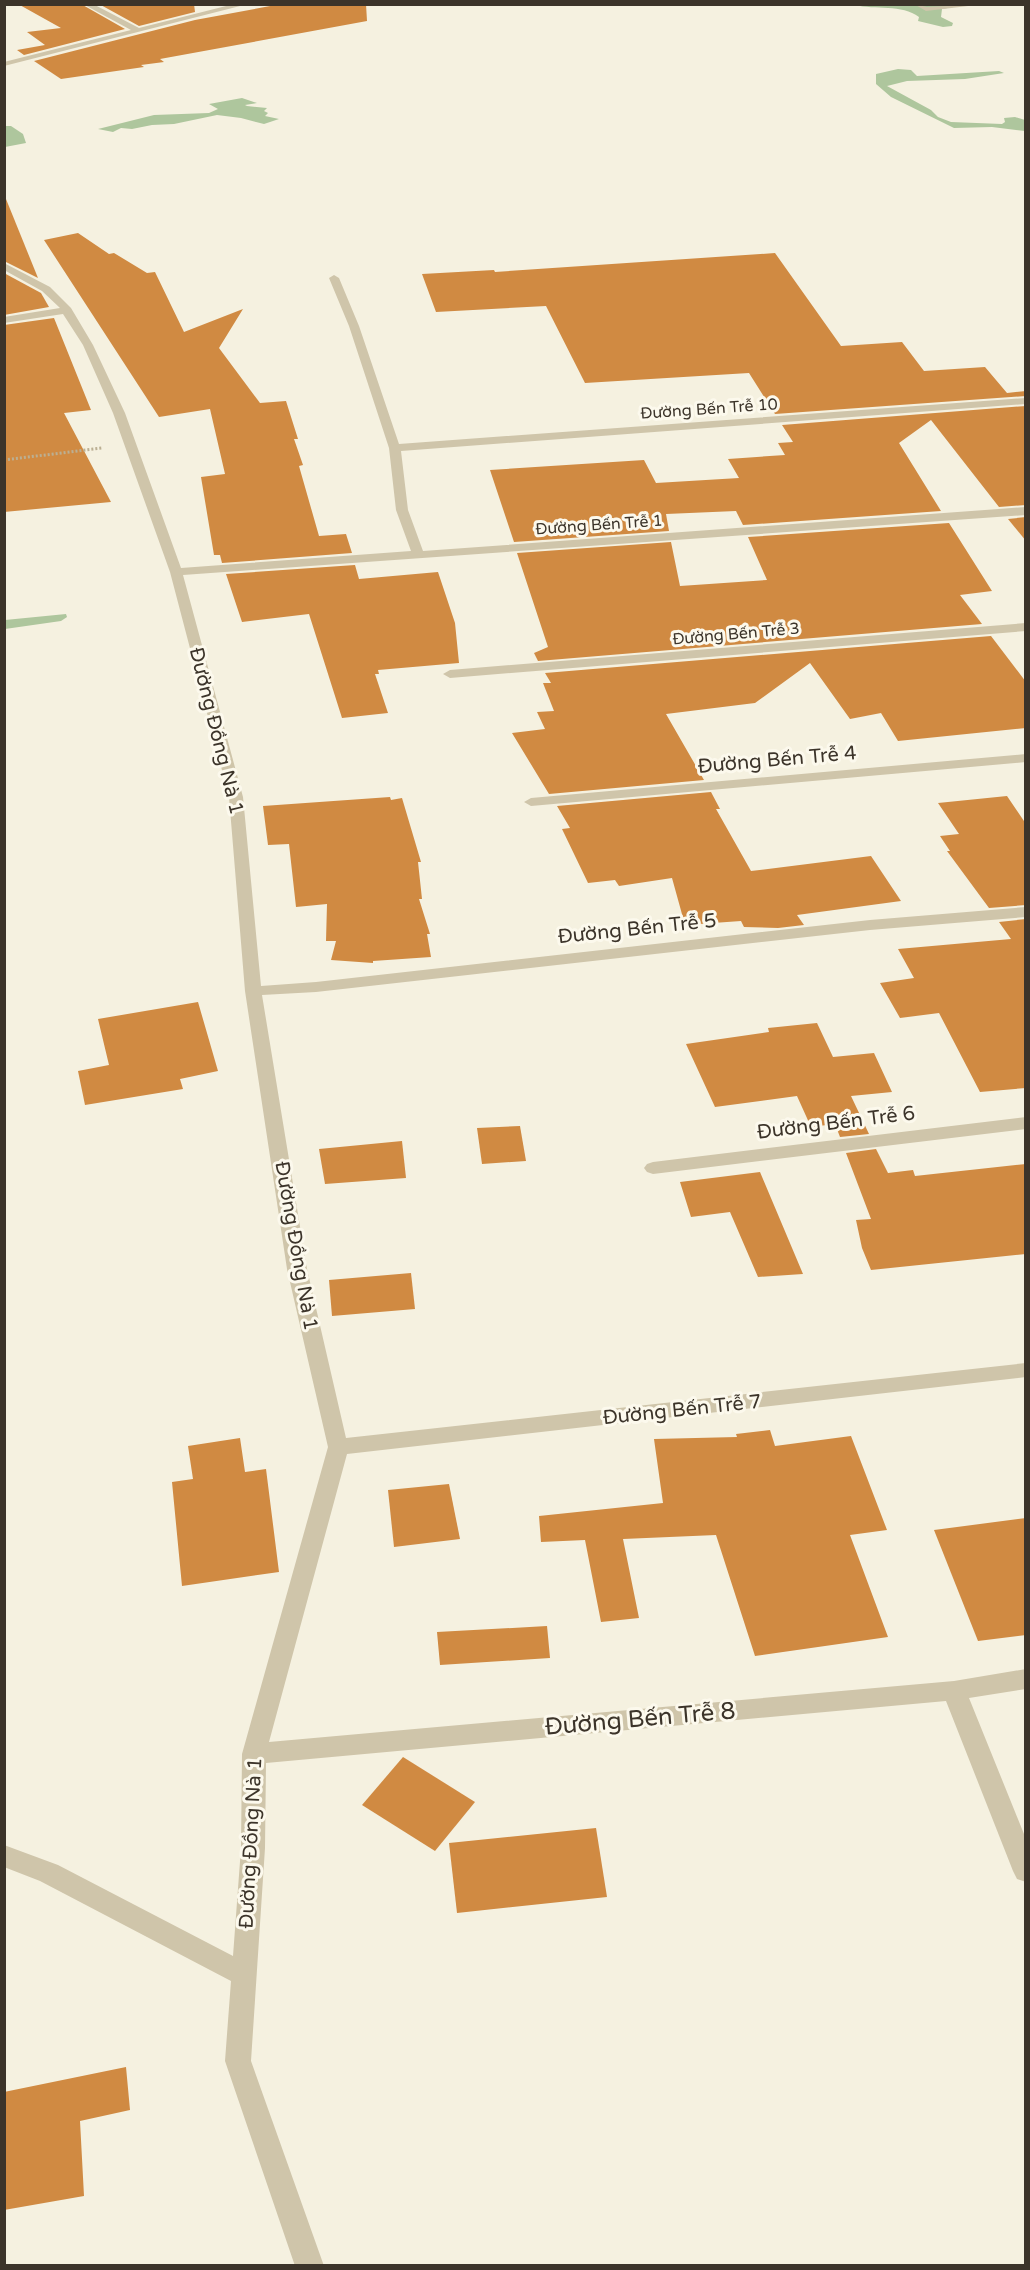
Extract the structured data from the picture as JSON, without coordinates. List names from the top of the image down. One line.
{"streets":{"street":["Đường Bến Trễ 10","Đường Bến Trễ 1","Đường Bến Trễ 3","Đường Đồng Nà 1","Đường Bến Trễ 4","Đường Bến Trễ 5","Đường Bến Trễ 6","Đường Bến Trễ 7","Đường Bến Trễ 8"]},"crossings":[["Đường Bến Trễ 1","Đường Đồng Nà 1"],["Đường Đồng Nà 1","Đường Bến Trễ 5"],["Đường Đồng Nà 1","Đường Bến Trễ 7"],["Đường Đồng Nà 1","Đường Bến Trễ 8"]]}
